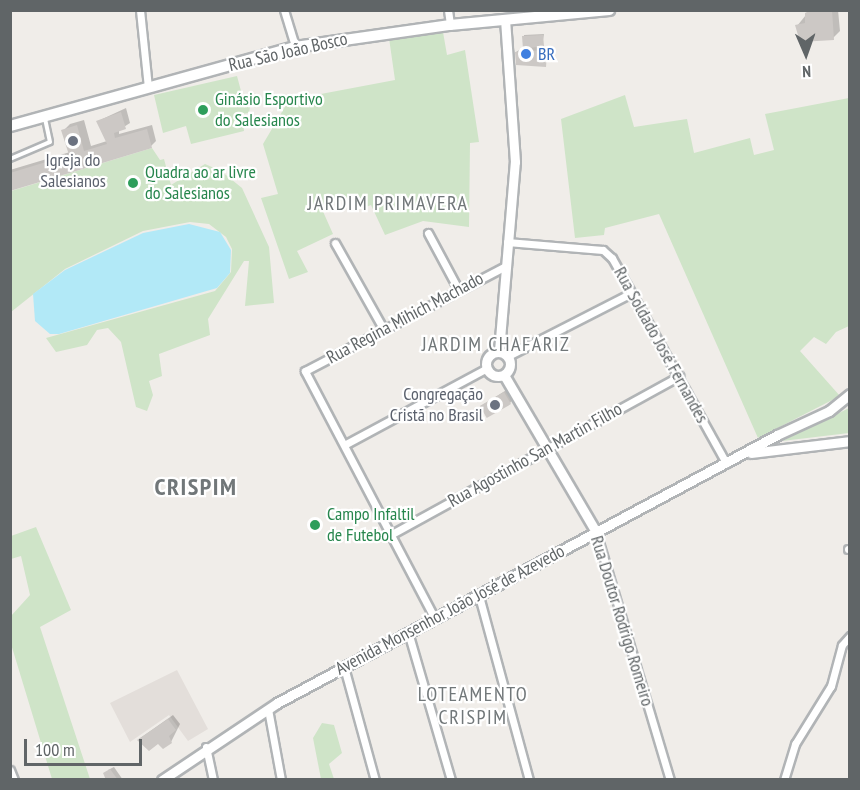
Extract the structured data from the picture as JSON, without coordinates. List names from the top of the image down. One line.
{"streets":{"main road":["Rua São João Bosco"],"street":["Rua Regina Mihich Machado","Rua Soldado José Fernandes","Rua Agostinho San Martin Filho","Avenida Monsenhor João José de Azevedo","Rua Doutor Rodrigo Romeiro"]},"crossings":[["Rua Soldado José Fernandes","Rua Agostinho San Martin Filho"],["Rua Soldado José Fernandes","Avenida Monsenhor João José de Azevedo"],["Rua Agostinho San Martin Filho","Rua Doutor Rodrigo Romeiro"],["Avenida Monsenhor João José de Azevedo","Rua Doutor Rodrigo Romeiro"]],"districts":["JARDIM PRIMAVERA","JARDIM CHAFARIZ","CRISPIM","LOTEAMENTO CRISPIM"],"places":["BR","Ginásio Esportivo do Salesianos","Igreja do Salesianos","Quadra ao ar livre do Salesianos","Congregação Cristã no Brasil","Campo Infaltil de Futebol"],"scale_bar":"100 m","north":"bottom"}
